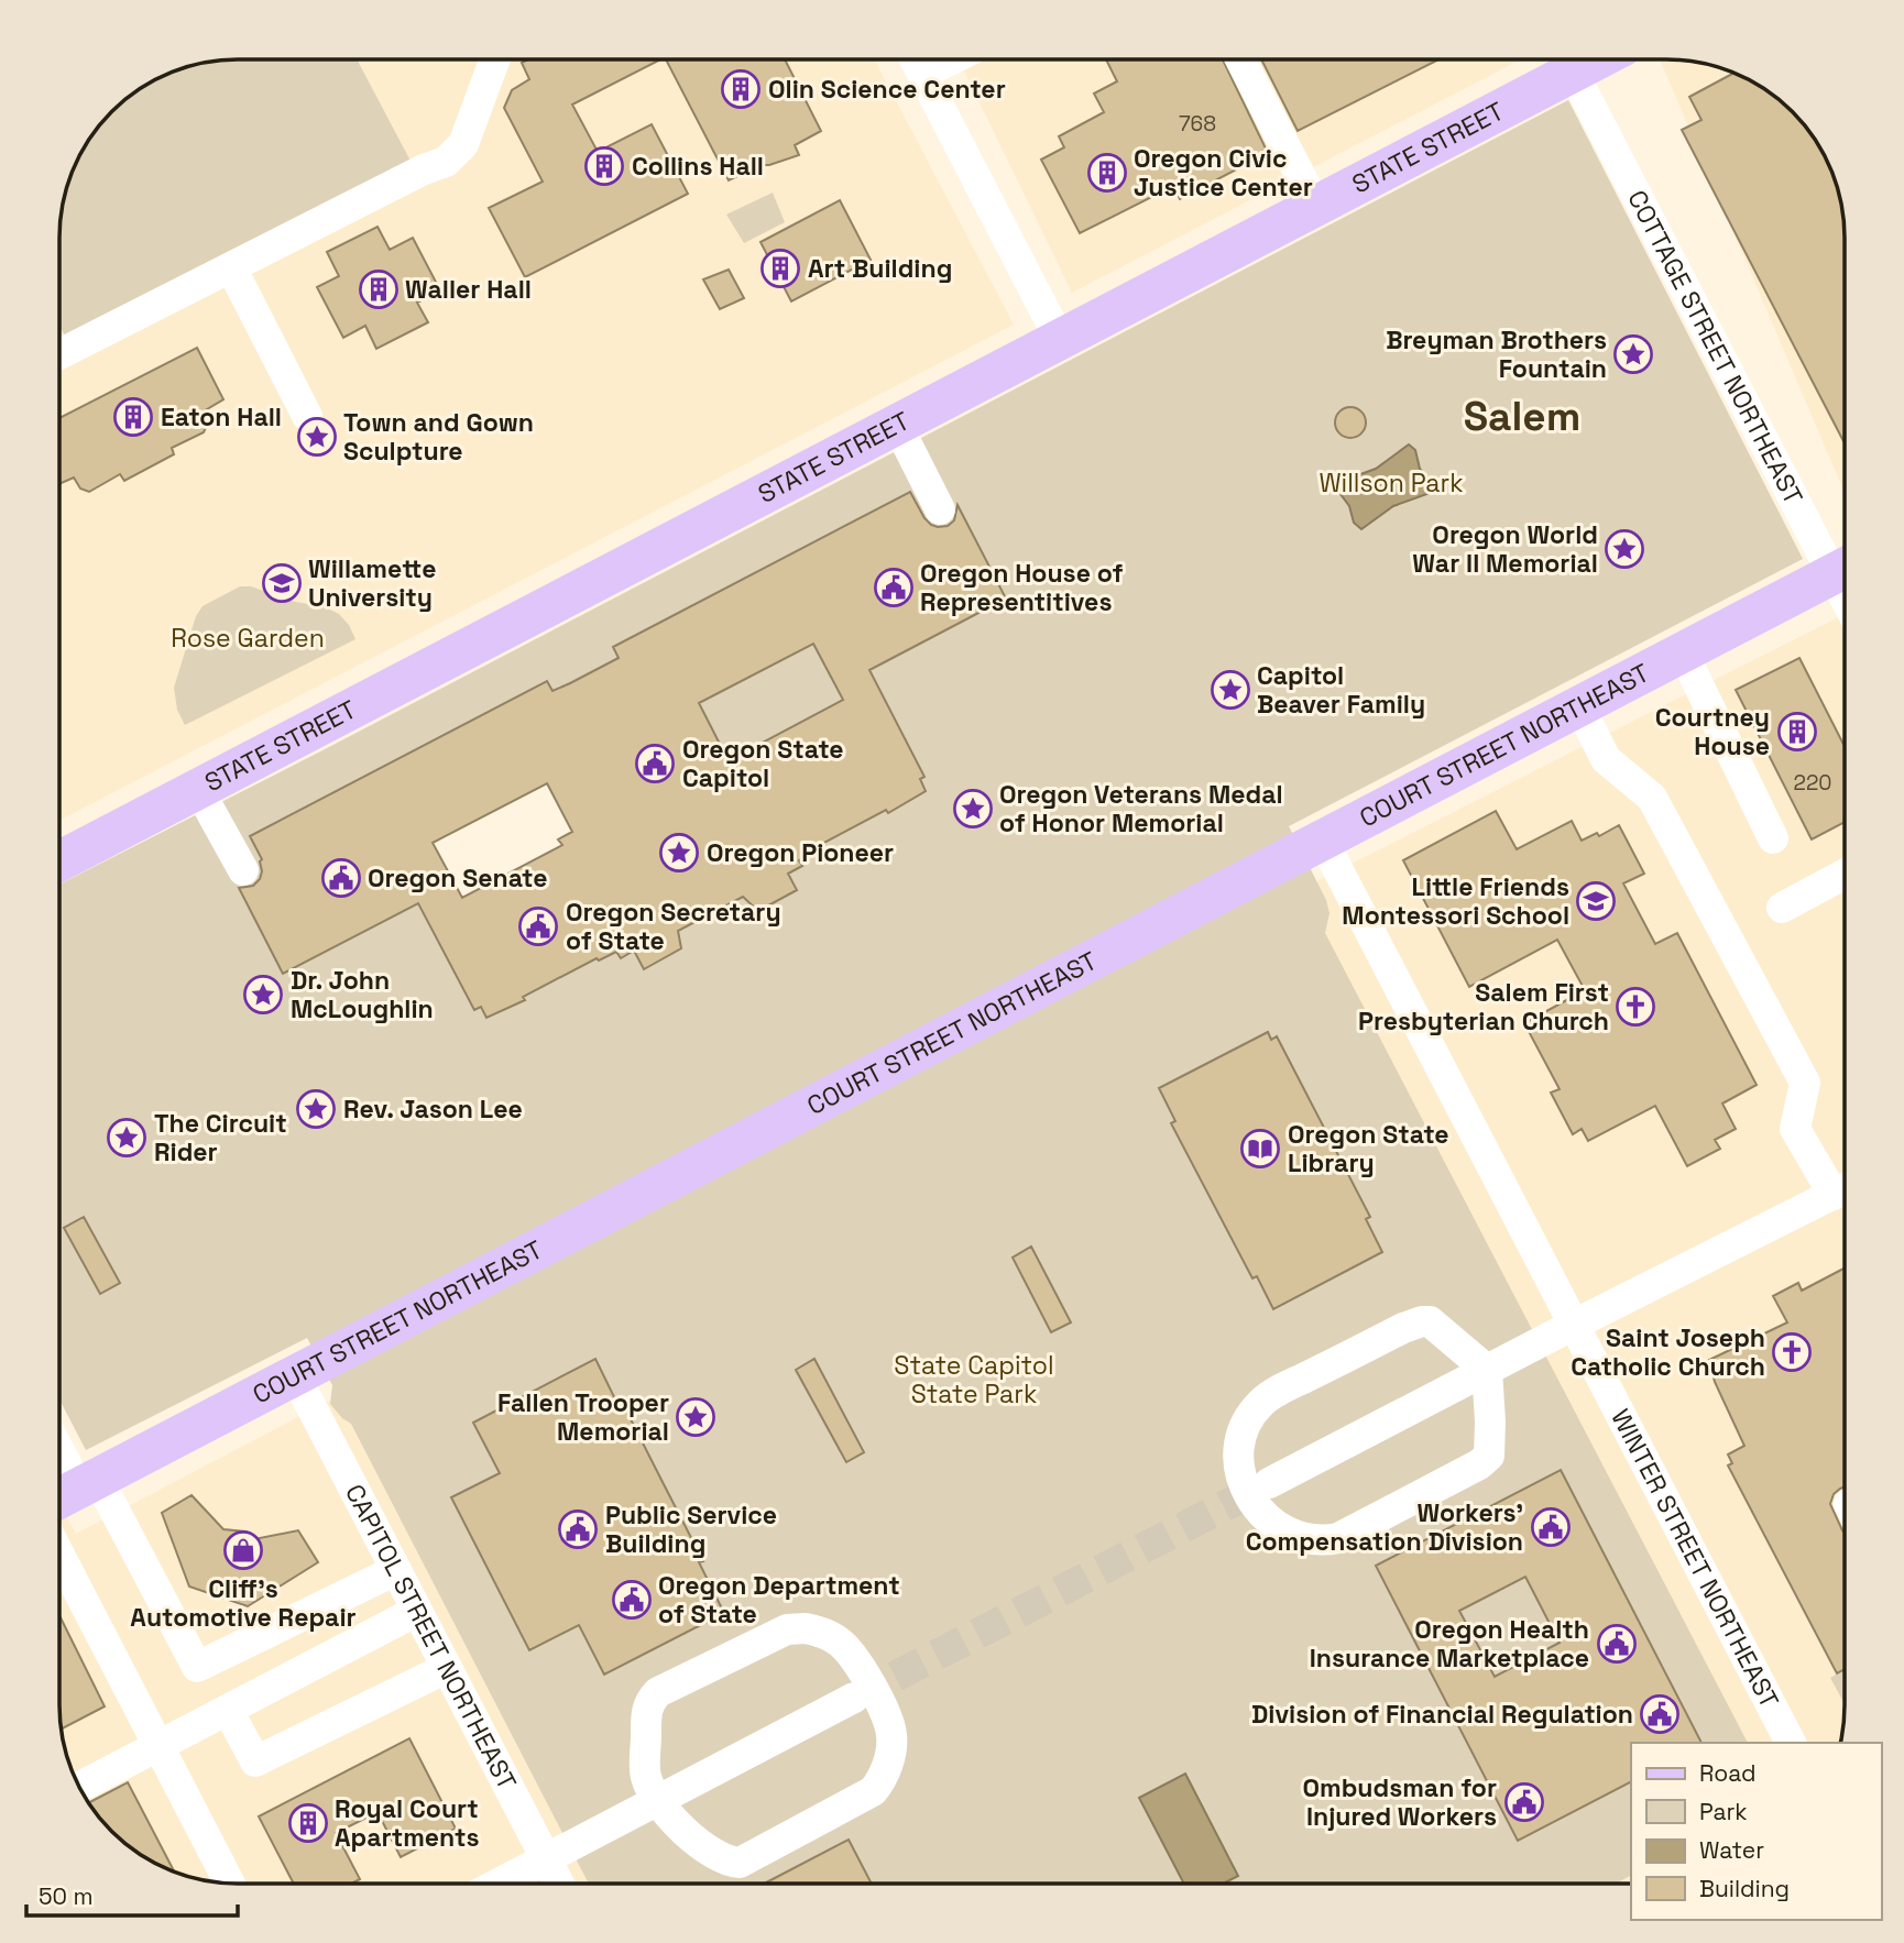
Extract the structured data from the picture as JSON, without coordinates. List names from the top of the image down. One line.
{"streets":{"main road":["STATE STREET","COURT STREET NORTHEAST"],"street":["COTTAGE STREET NORTHEAST","WINTER STREET NORTHEAST","CAPITOL STREET NORTHEAST"]},"crossings":[["COURT STREET NORTHEAST","WINTER STREET NORTHEAST"],["COURT STREET NORTHEAST","CAPITOL STREET NORTHEAST"]],"districts":["Salem"],"parks":["Willson Park","Rose Garden","State Capitol State Park"],"places":{"building":["Olin Science Center","Collins Hall","Oregon Civic Justice Center","Art Building","Waller Hall","Eaton Hall","Courtney House","Royal Court Apartments"],"place":["Breyman Brothers Fountain","Town and Gown Sculpture","Oregon World War II Memorial","Capitol Beaver Family","Oregon Veterans Medal of Honor Memorial","Oregon Pioneer","Dr. John McLoughlin","Rev. Jason Lee","The Circuit Rider","Fallen Trooper Memorial"],"school or university":["Willamette University","Little Friends Montessori School"],"public building":["Oregon House of Representitives","Oregon State Capitol","Oregon Senate","Oregon Secretary of State","Workers’ Compensation Division","Public Service Building","Oregon Department of State","Oregon Health Insurance Marketplace","Division of Financial Regulation","Ombudsman for Injured Workers"],"church":["Salem First Presbyterian Church","Saint Joseph Catholic Church"],"library":["Oregon State Library"],"shop":["Cliff's Automotive Repair"]},"house_numbers":["768","220"],"legend":["Road","Park","Water","Building"],"scale_bar":"50 m"}
